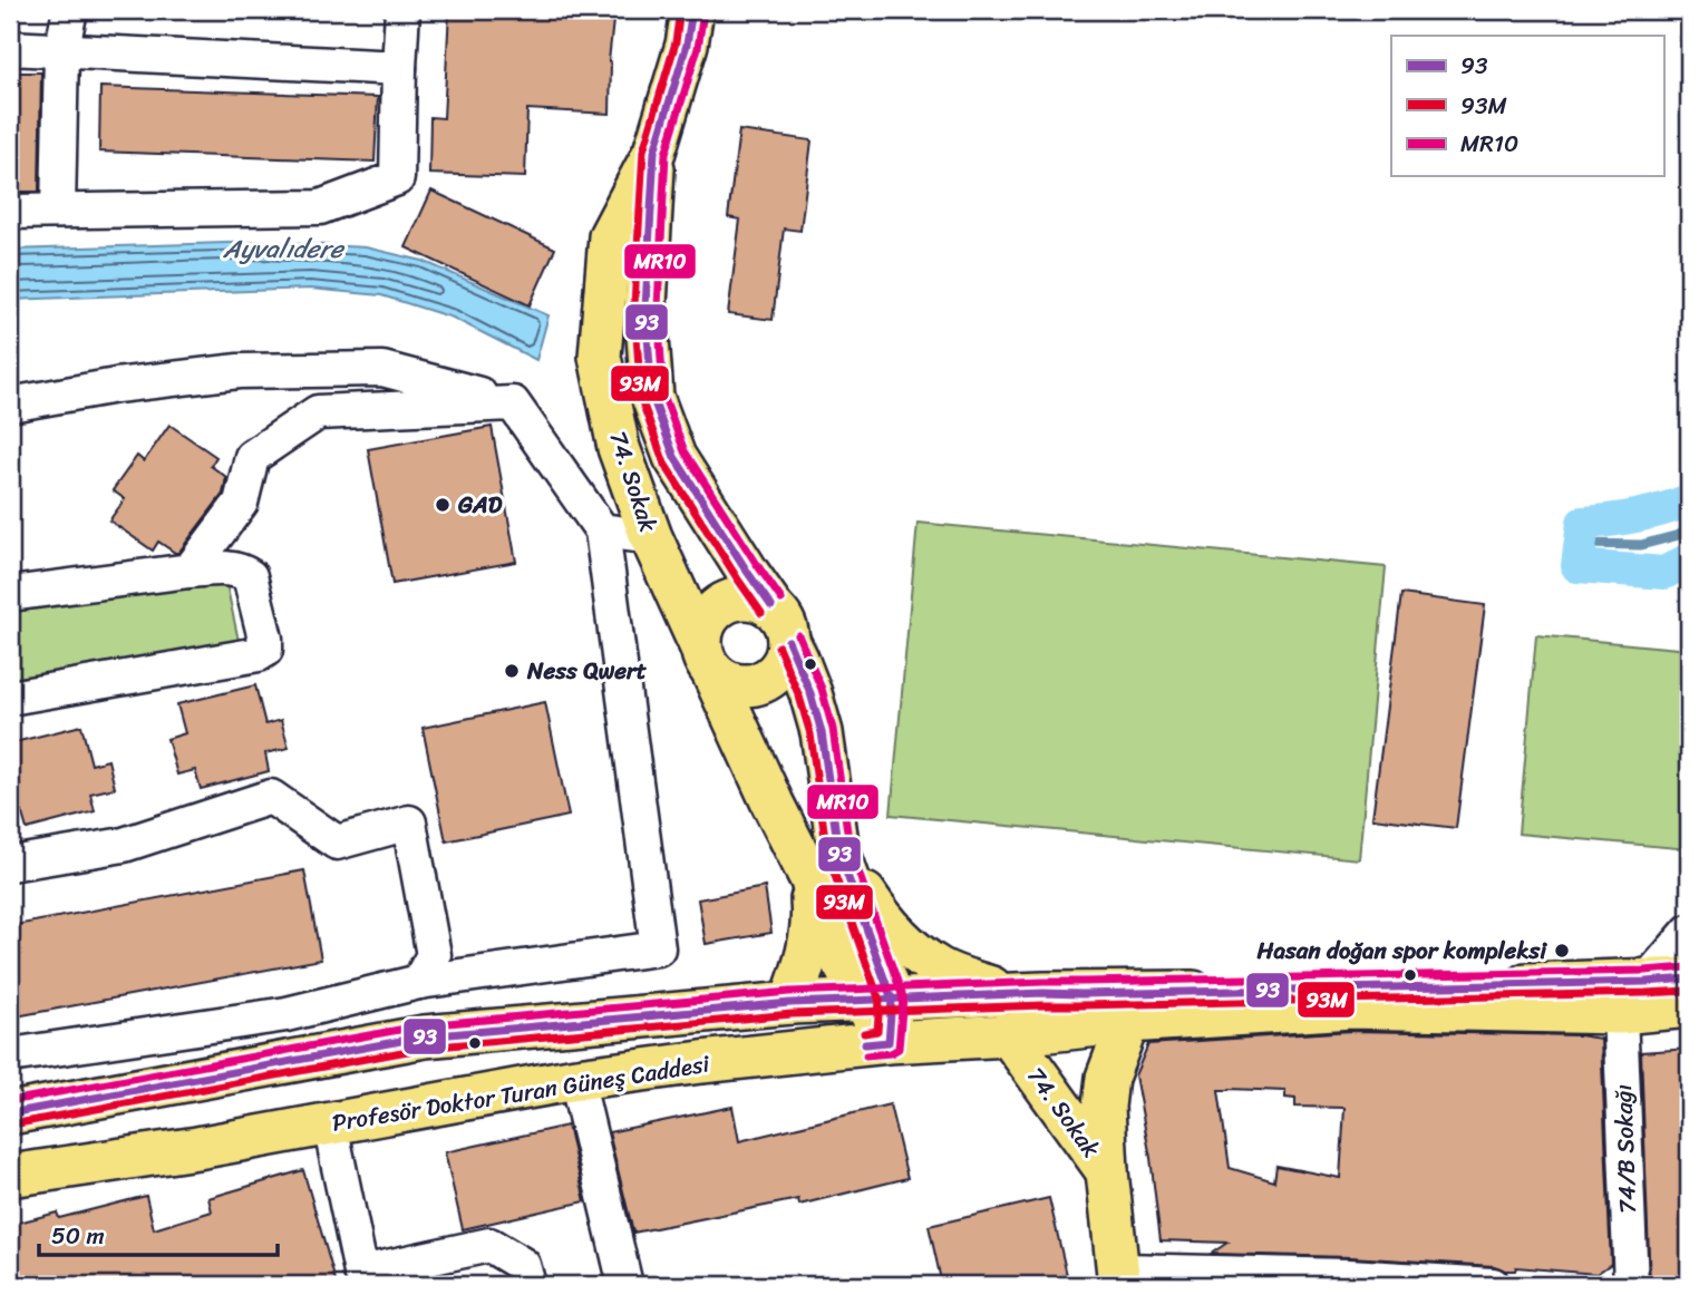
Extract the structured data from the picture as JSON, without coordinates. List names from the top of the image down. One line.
{"streets":{"main road":["74. Sokak","Profesör Doktor Turan Güneş Caddesi"],"street":["74/B Sokağı"]},"crossings":[["74. Sokak","Profesör Doktor Turan Güneş Caddesi"],["Profesör Doktor Turan Güneş Caddesi","74/B Sokağı"]],"water":["Ayvalıdere"],"places":["GAD","Ness Qwert","Hasan doğan spor kompleksi"],"lines":["transit line 93","transit line 93M","transit line MR10"],"legend":["93","93M","MR10"],"scale_bar":"50 m"}
